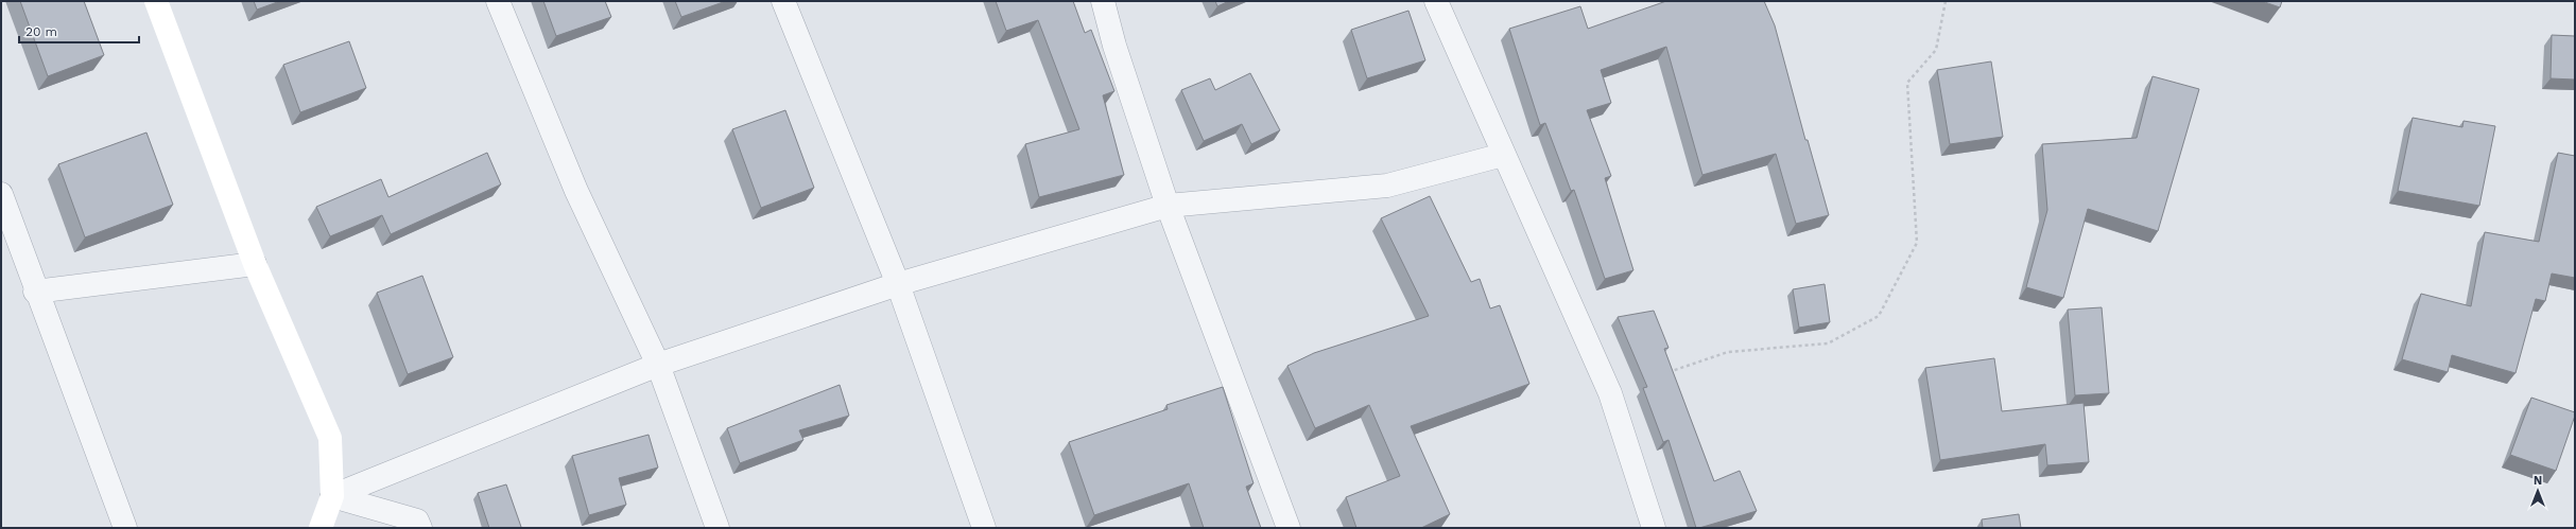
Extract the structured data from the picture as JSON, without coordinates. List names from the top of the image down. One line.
{"scale_bar":"20 m","north":"top"}
